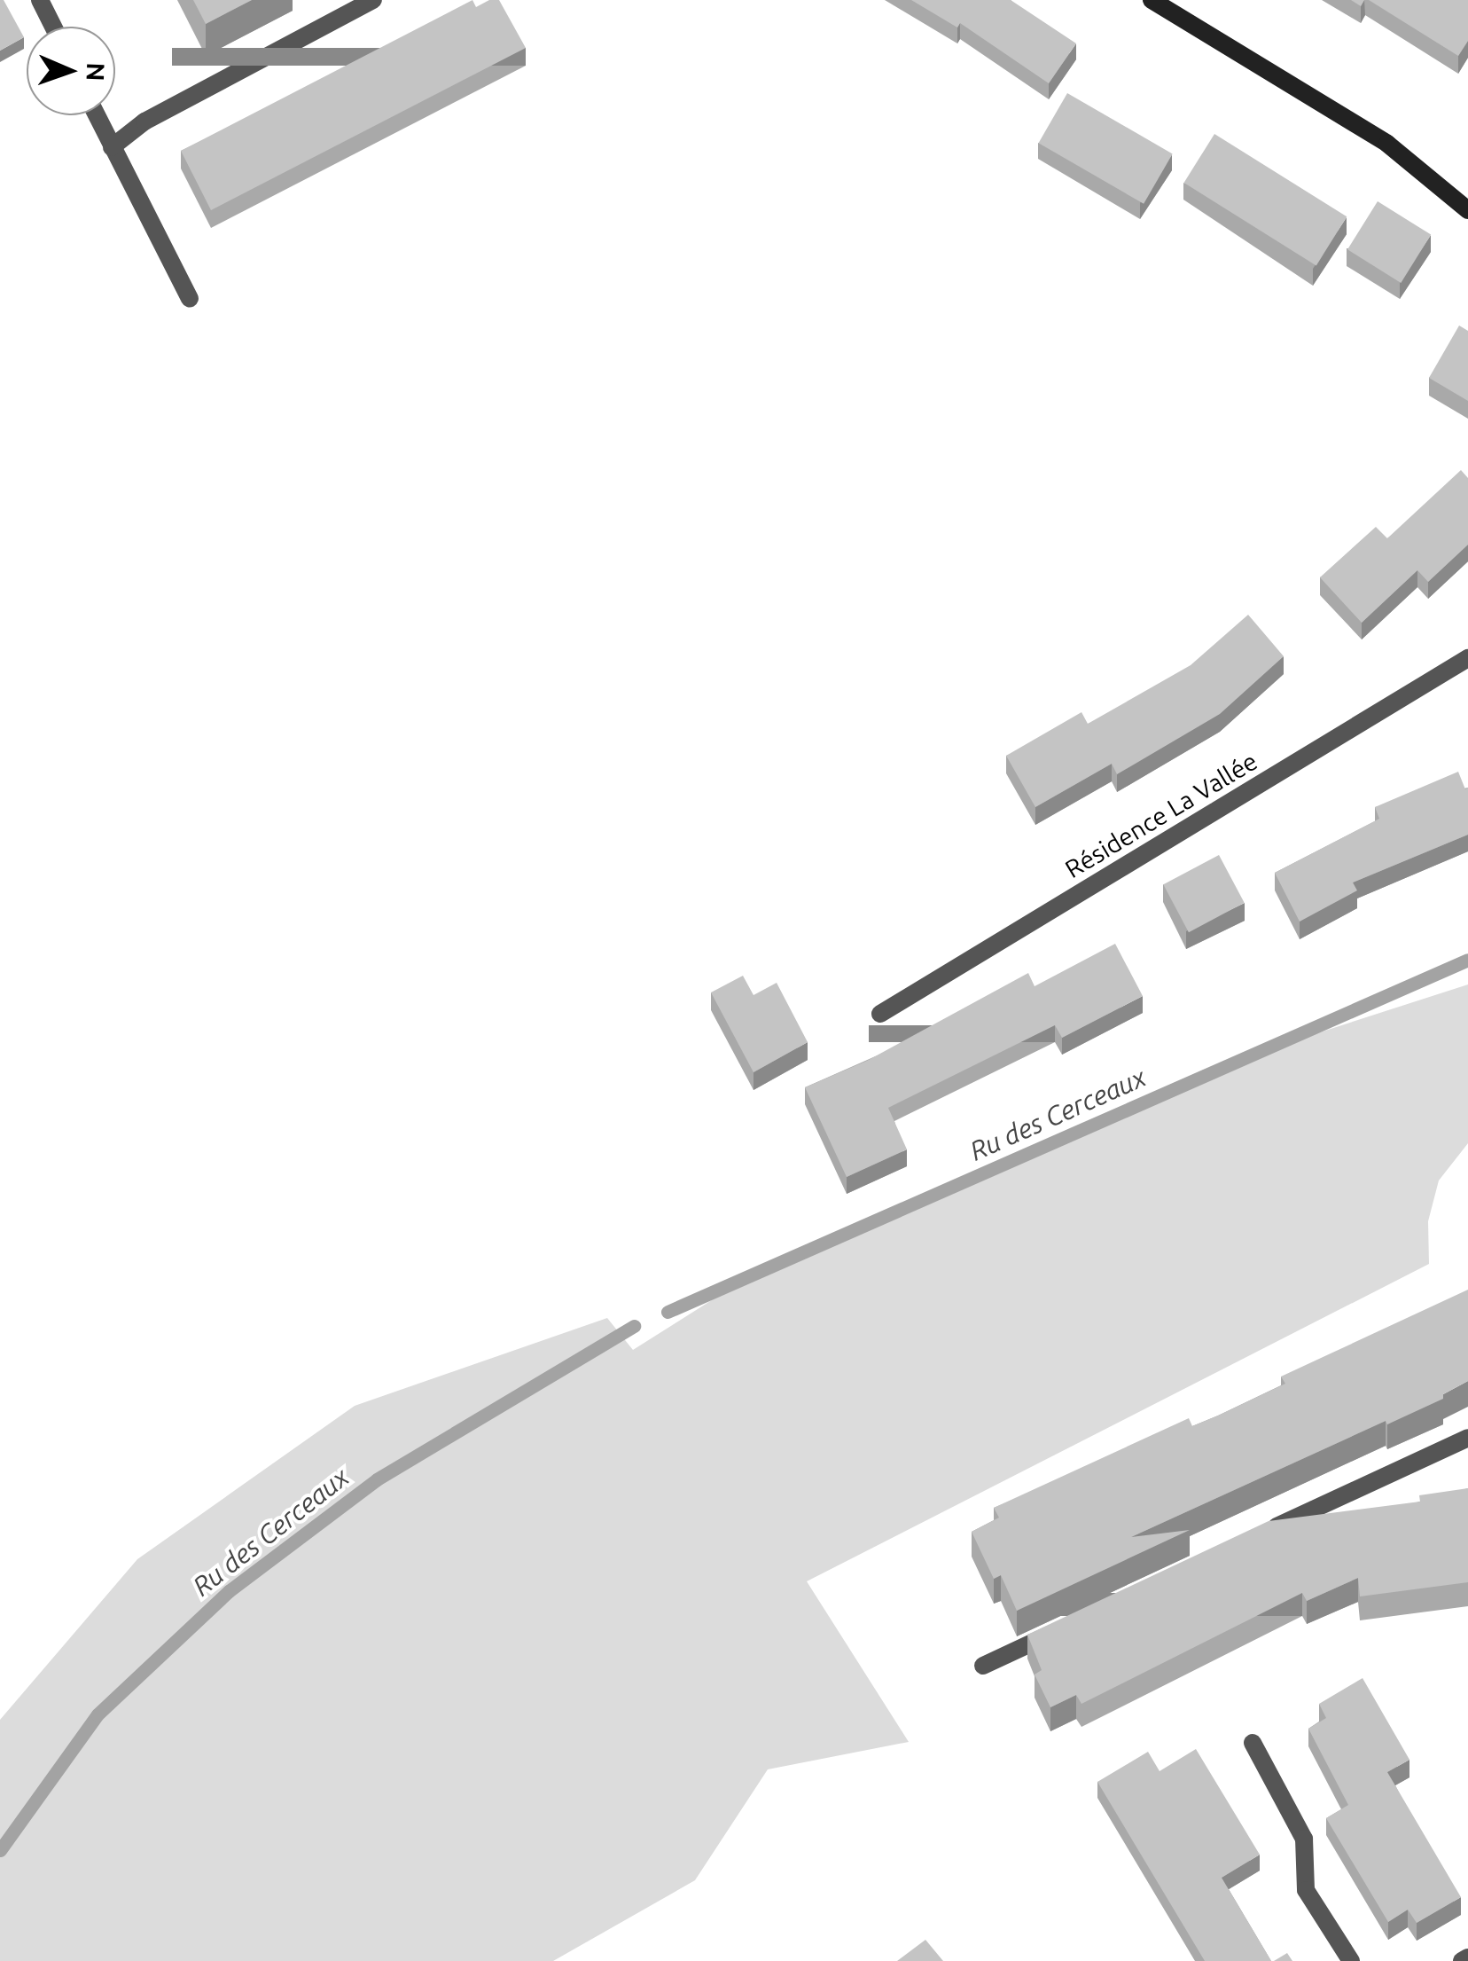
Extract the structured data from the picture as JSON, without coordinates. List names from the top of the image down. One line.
{"streets":{"street":["Résidence La Vallée"]},"water":["Ru des Cerceaux"],"north":"right"}
